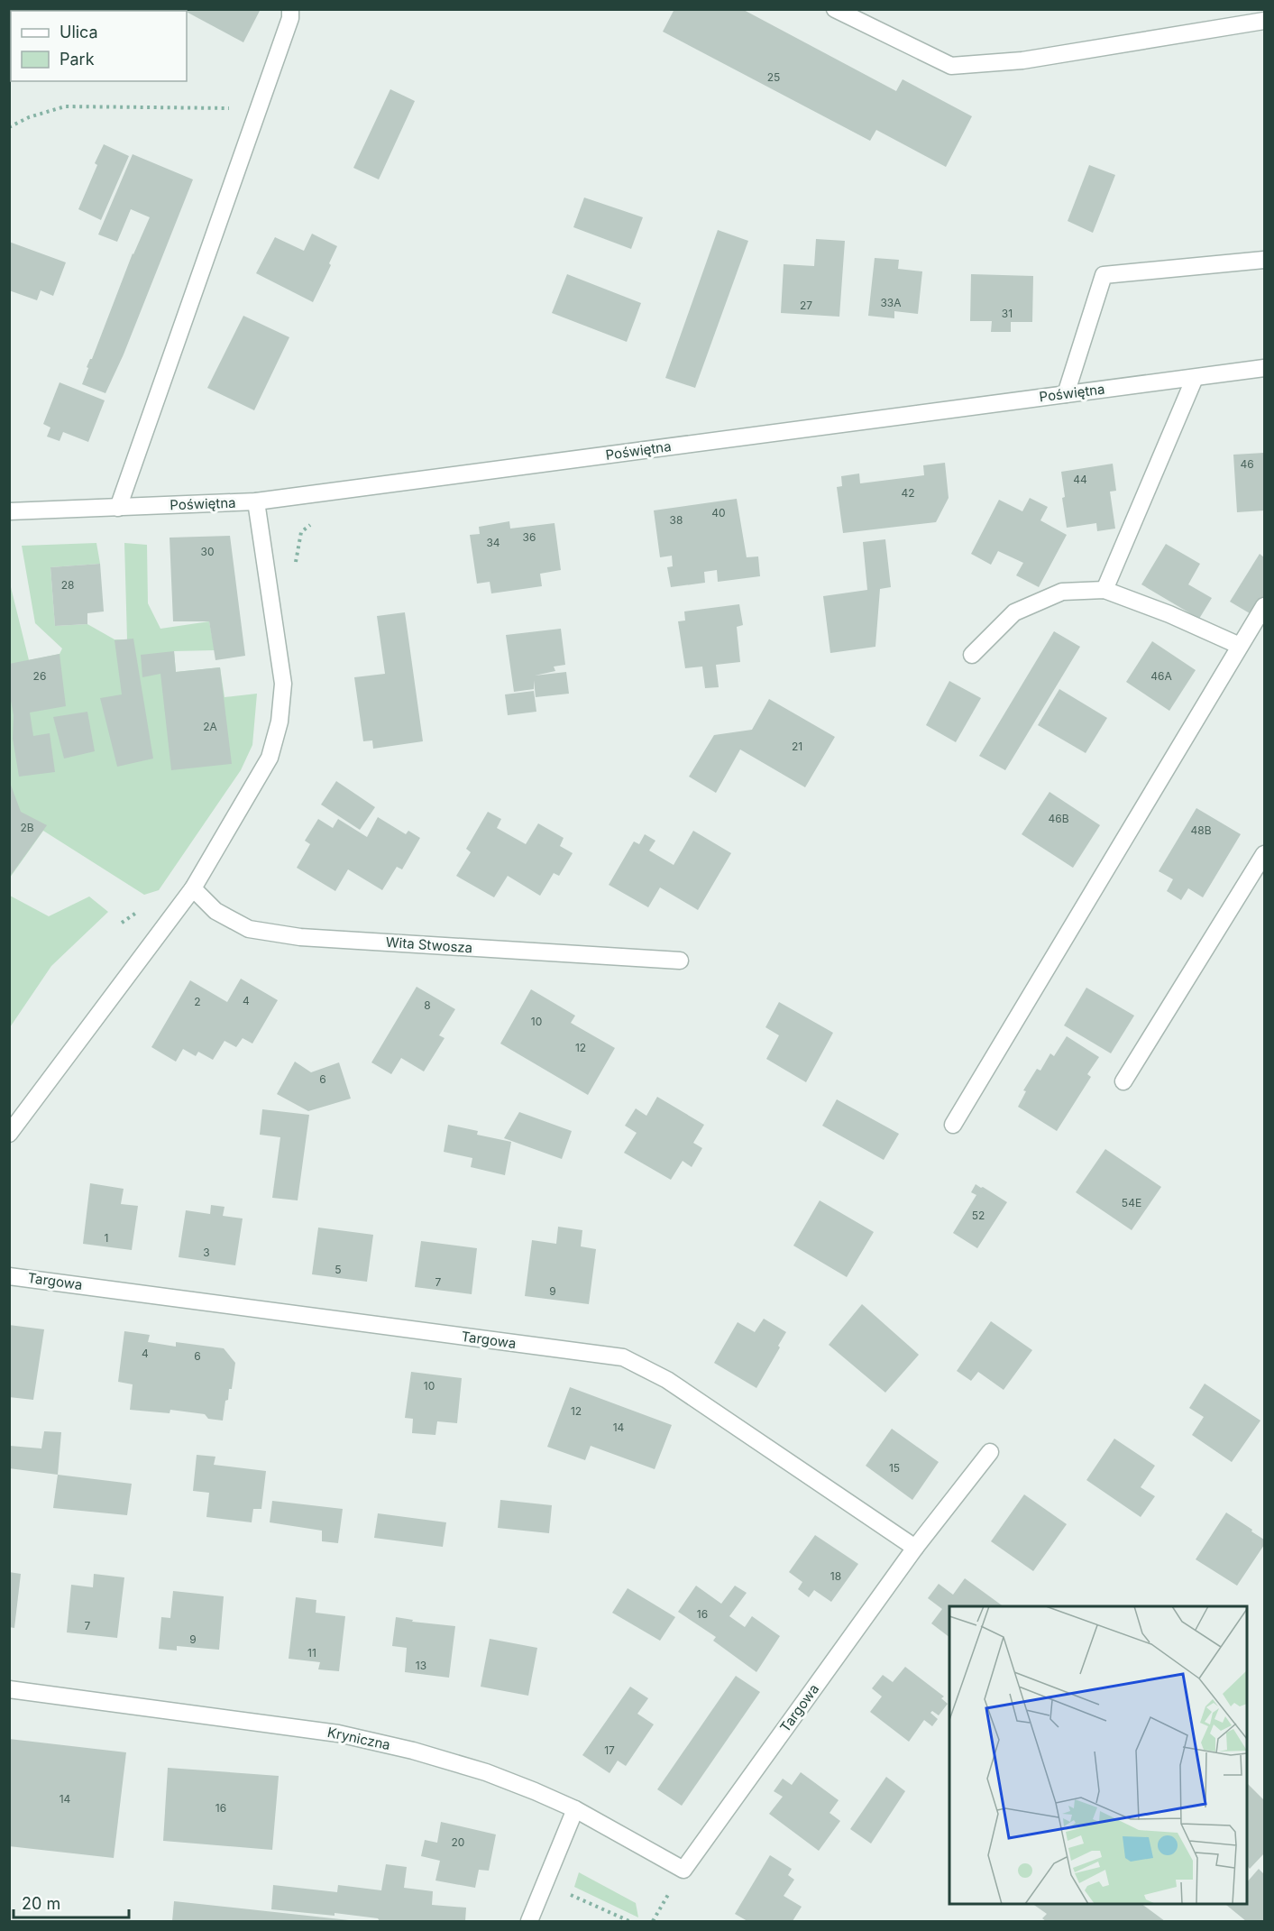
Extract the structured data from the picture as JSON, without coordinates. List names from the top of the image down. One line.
{"streets":{"street":["Poświętna","Wita Stwosza","Targowa","Kryniczna"]},"crossings":[["Targowa","Kryniczna"]],"house_numbers":["25","33A","27","31","46","44","42","40","38","36","34","30","28","26","46A","2A","21","46B","2B","48B","4","2","8","10","12","6","54E","52","1","3","5","7","9","4","6","10","12","14","15","18","16","7","9","11","13","17","14","16","20"],"legend":["Ulica","Park"],"scale_bar":"20 m"}
